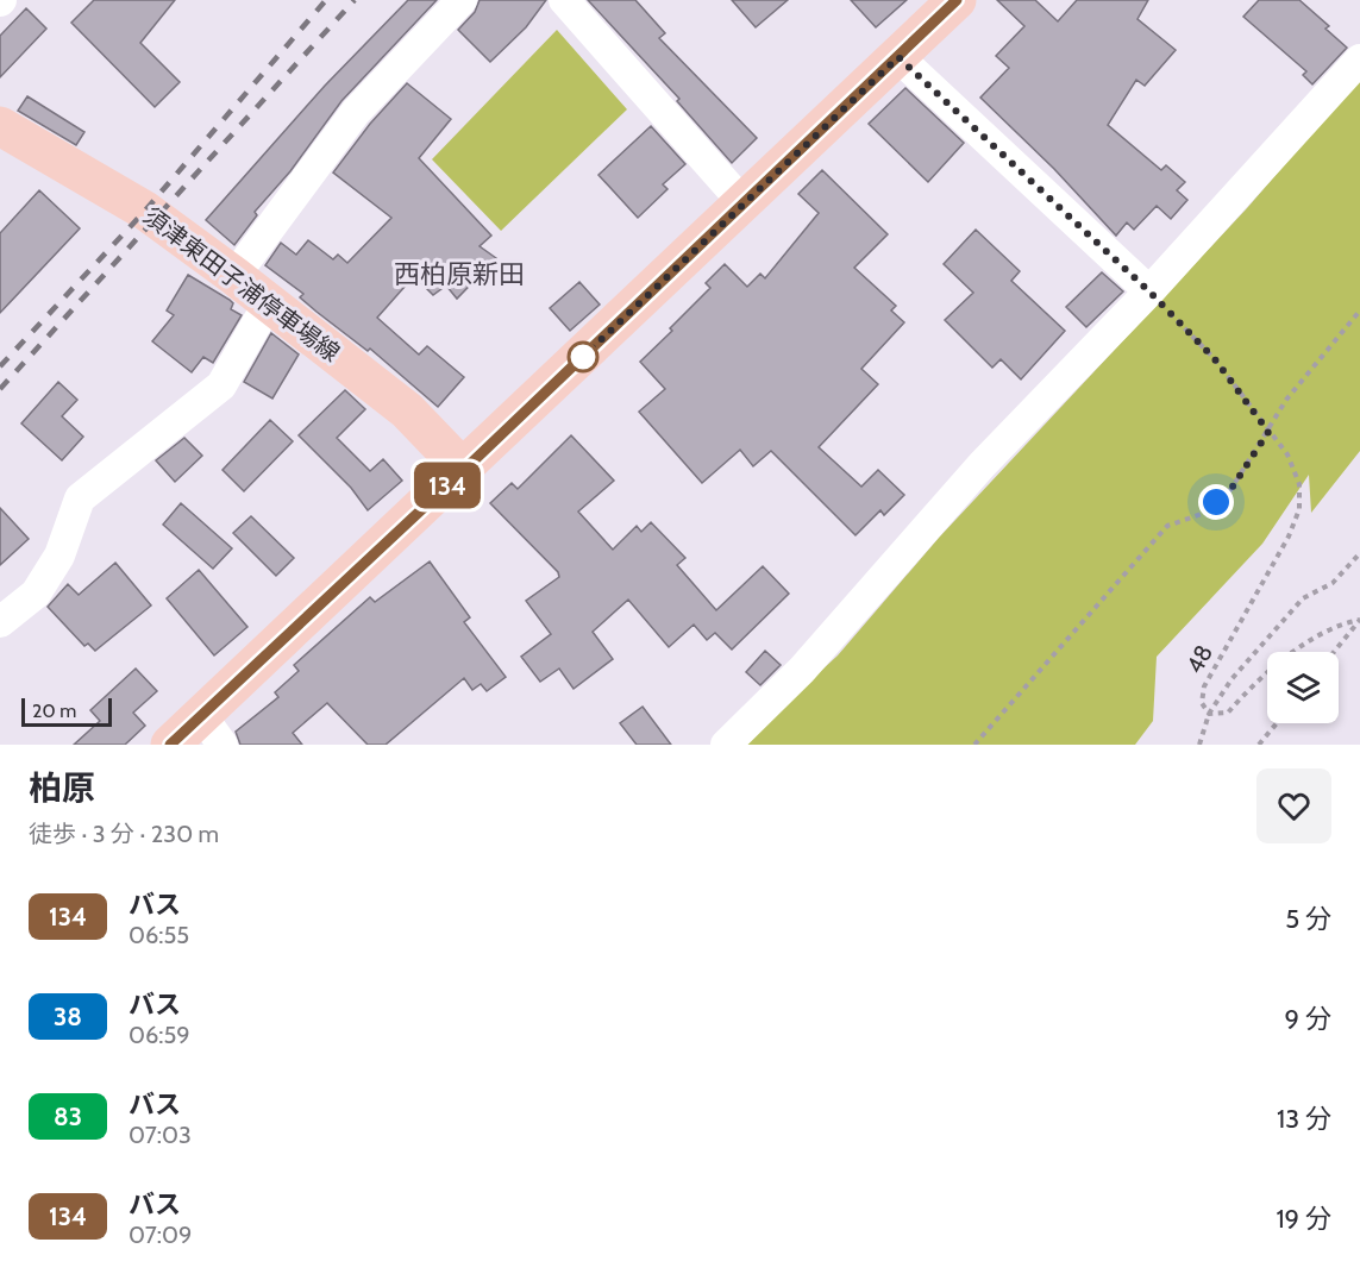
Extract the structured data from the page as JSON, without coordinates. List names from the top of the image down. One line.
{"streets":{"main road":["須津東田子浦停車場線"],"path":["48"]},"districts":["西柏原新田"],"lines":["bus line 134"],"scale_bar":"20 m","page":{"on_map":"134","scale":"20 m","heading":["柏原","徒歩 · 3 分 · 230 m"],"list":[{"mark":"134","name":"バス","note":"06:55","value":"5 分"},{"mark":"38","name":"バス","note":"06:59","value":"9 分"},{"mark":"83","name":"バス","note":"07:03","value":"13 分"},{"mark":"134","name":"バス","note":"07:09","value":"19 分"}]}}
